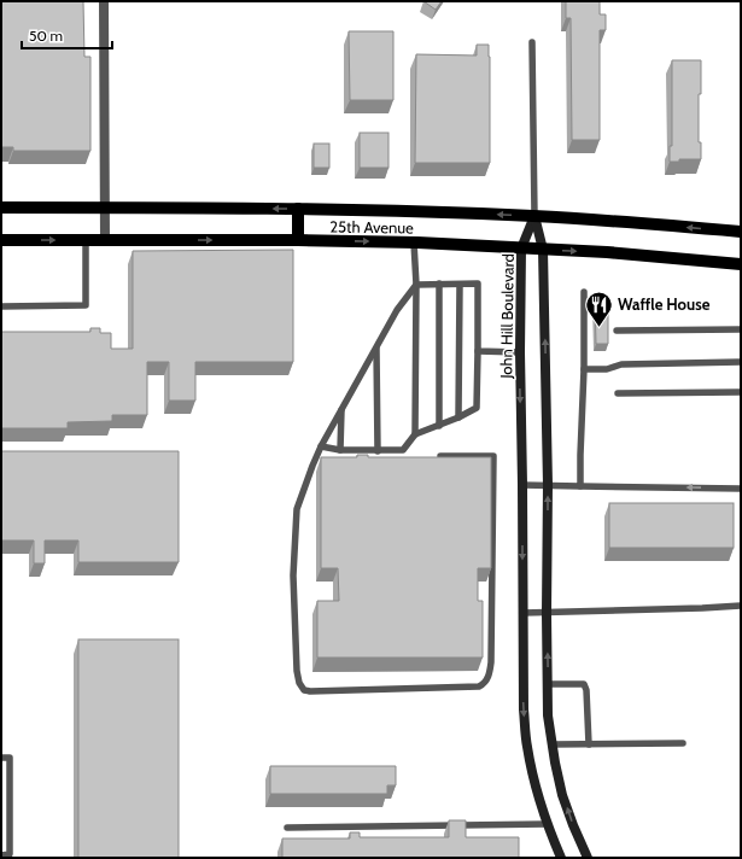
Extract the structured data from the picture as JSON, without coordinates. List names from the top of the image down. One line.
{"streets":{"main road":["25th Avenue"],"street":["John Hill Boulevard"]},"crossings":[["25th Avenue","John Hill Boulevard"]],"places":{"restaurant":["Waffle House"]},"scale_bar":"50 m"}
